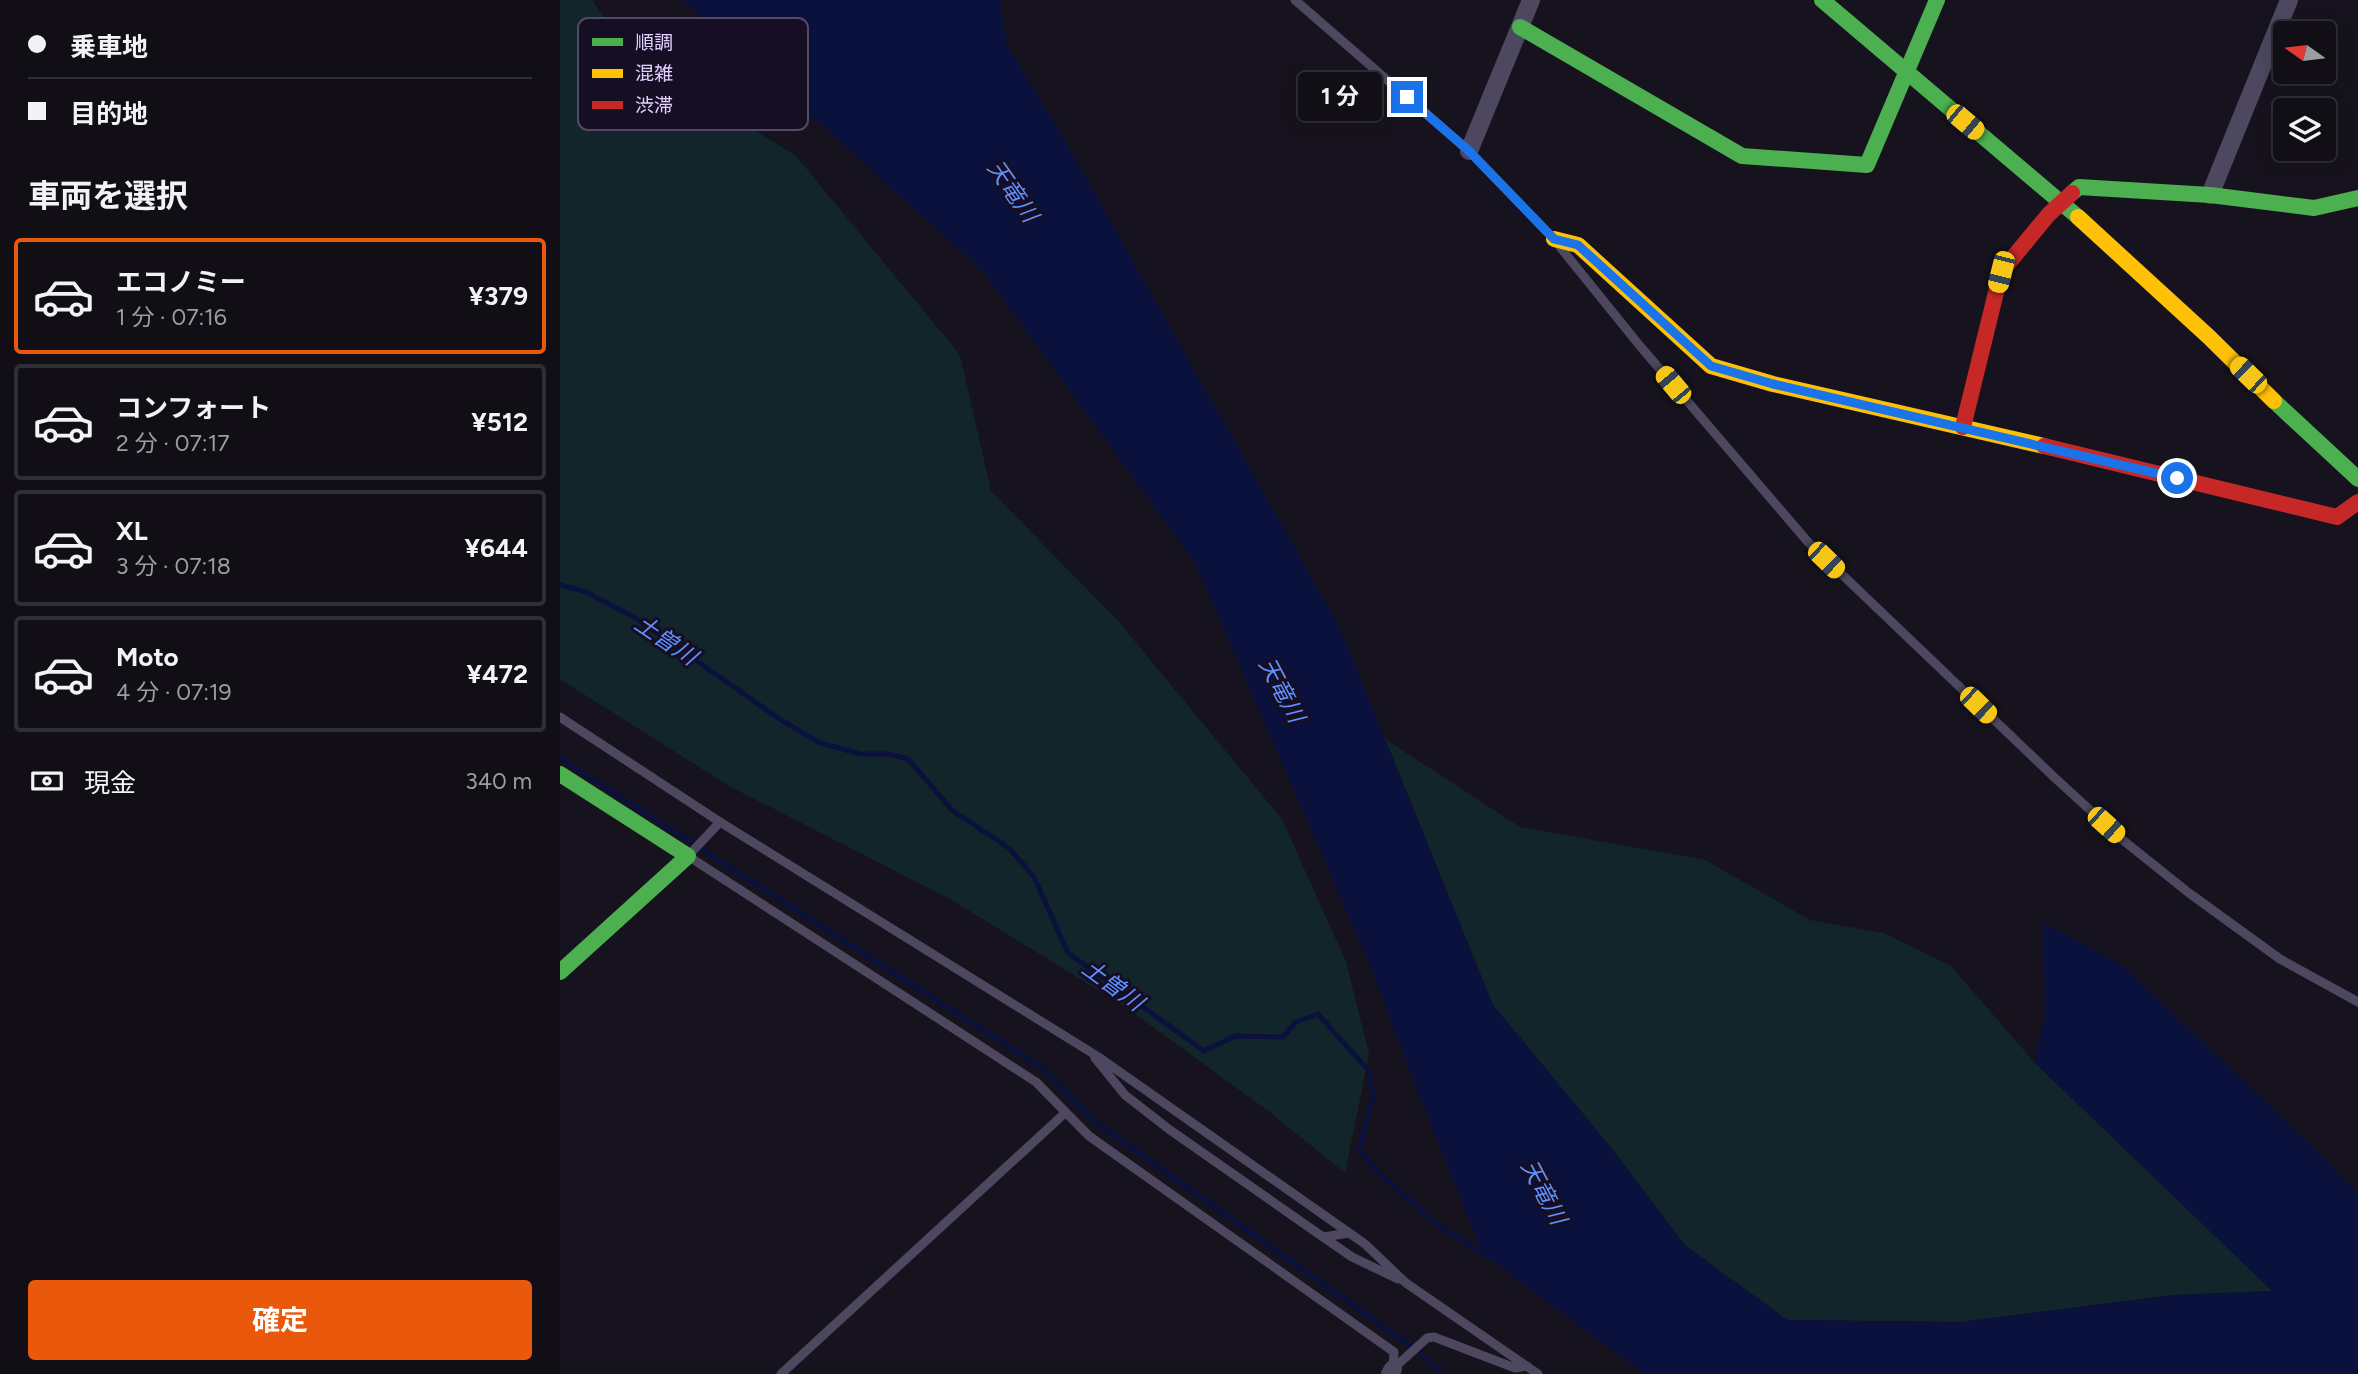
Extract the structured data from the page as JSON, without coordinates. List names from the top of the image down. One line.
{"water":["天竜川","土曽川"],"legend":["順調","混雑","渋滞"],"north":"left","page":{"banner":["乗車地","目的地"],"bubble":"1 分","heading":"車両を選択","list":[{"name":"エコノミー","note":"1 分 · 07:16","value":"¥379"},{"name":"コンフォート","note":"2 分 · 07:17","value":"¥512"},{"name":"XL","note":"3 分 · 07:18","value":"¥644"},{"name":"Moto","note":"4 分 · 07:19","value":"¥472"}],"pay":["現金","340 m"],"buttons":"確定"}}
